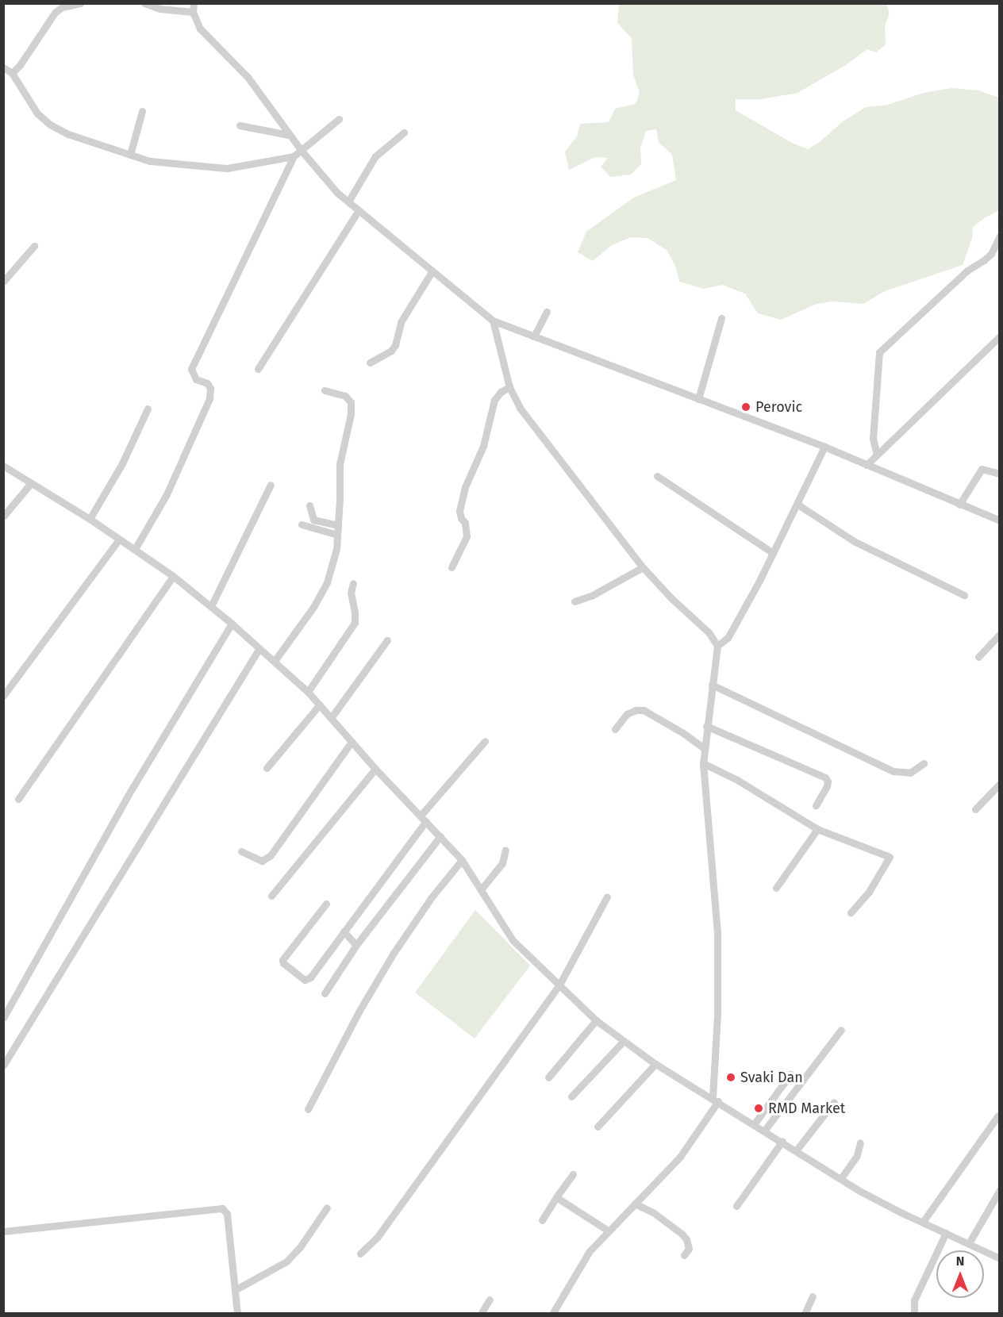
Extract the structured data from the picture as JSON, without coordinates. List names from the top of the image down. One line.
{"places":["Perovic","Svaki Dan","RMD Market"],"north":"top"}
